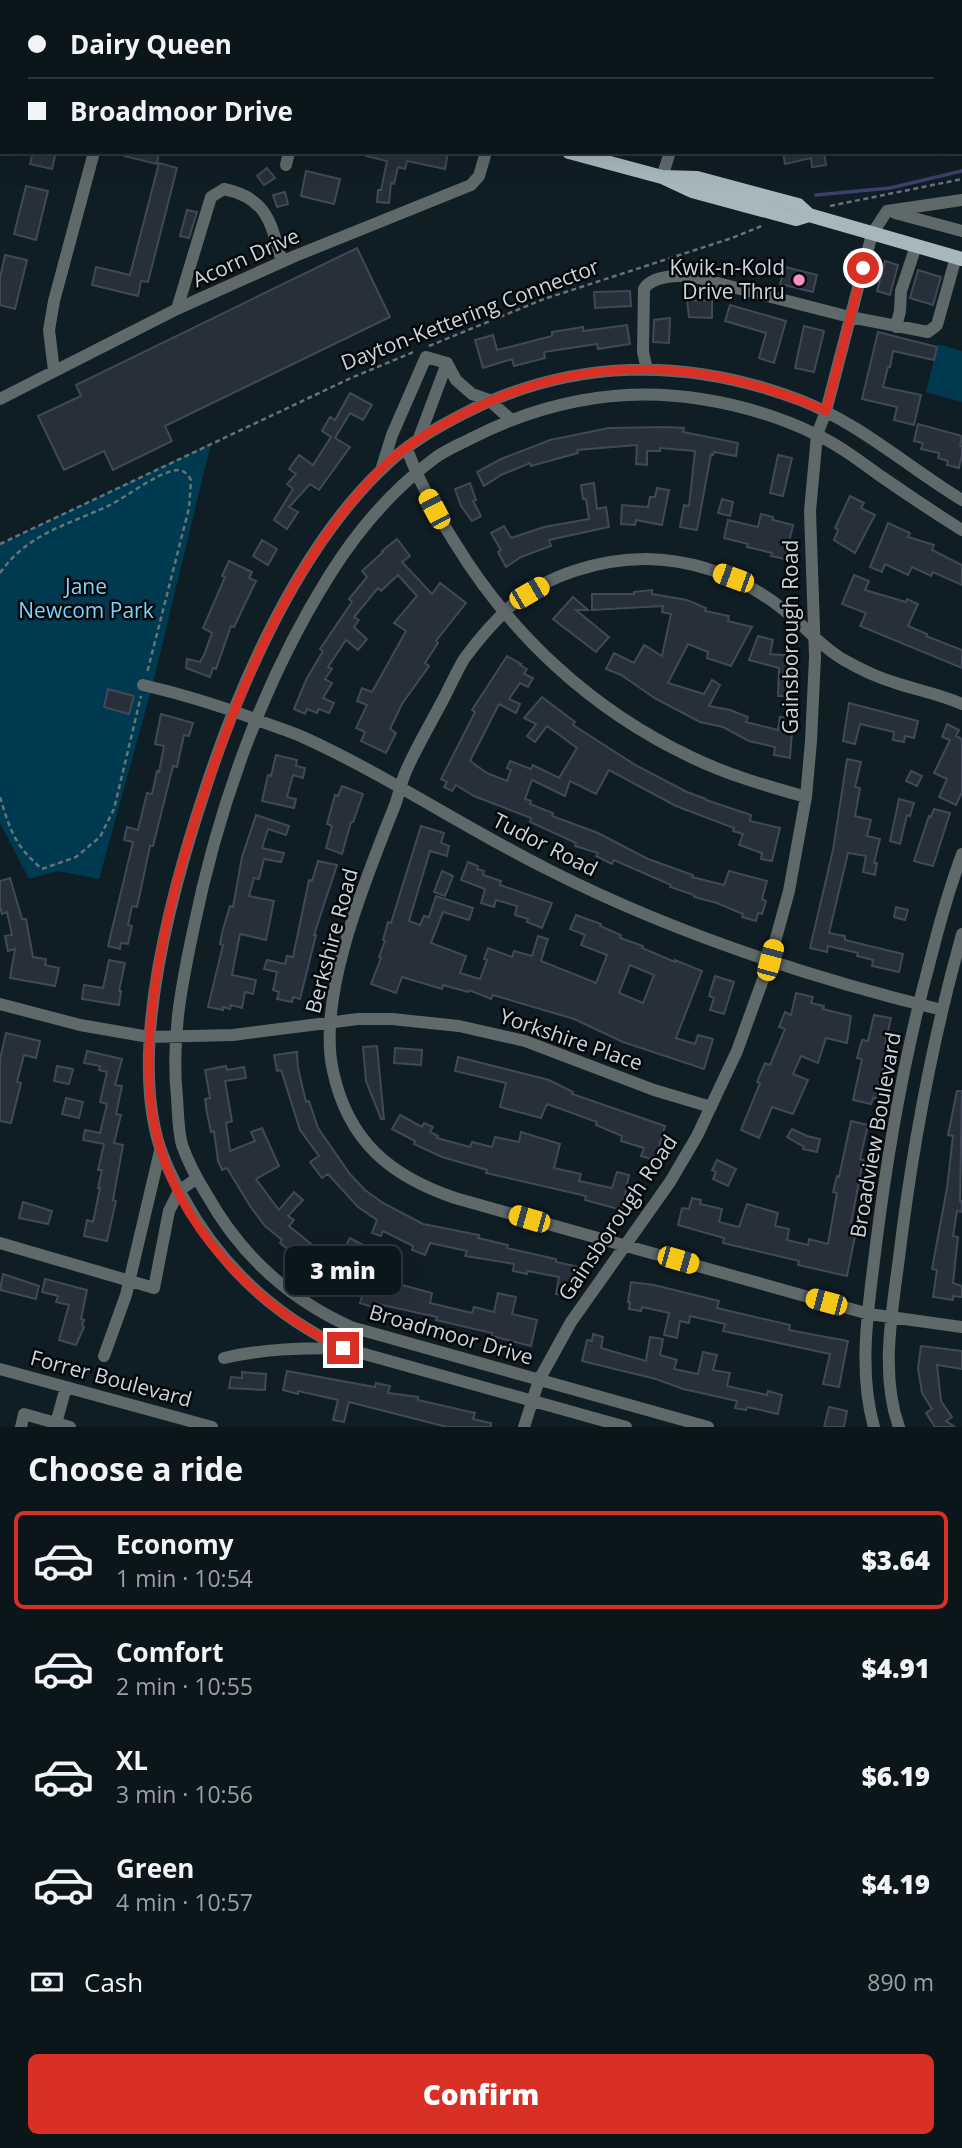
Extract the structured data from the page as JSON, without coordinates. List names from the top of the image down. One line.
{"streets":{"street":["Acorn Drive","Gainsborough Road","Tudor Road","Berkshire Road","Yorkshire Place","Broadview Boulevard","Broadmoor Drive","Forrer Boulevard"],"path":["Dayton-Kettering Connector"]},"crossings":[["Gainsborough Road","Tudor Road"],["Gainsborough Road","Berkshire Road"],["Gainsborough Road","Yorkshire Place"],["Gainsborough Road","Broadmoor Drive"],["Tudor Road","Berkshire Road"],["Tudor Road","Broadview Boulevard"],["Tudor Road","Broadmoor Drive"],["Berkshire Road","Yorkshire Place"],["Berkshire Road","Broadview Boulevard"],["Yorkshire Place","Broadmoor Drive"]],"parks":["Jane Newcom Park"],"places":["Kwik-n-Kold Drive Thru"],"page":{"banner":["Dairy Queen","Broadmoor Drive"],"bubble":"3 min","heading":"Choose a ride","list":[{"name":"Economy","note":"1 min · 10:54","value":"$3.64"},{"name":"Comfort","note":"2 min · 10:55","value":"$4.91"},{"name":"XL","note":"3 min · 10:56","value":"$6.19"},{"name":"Green","note":"4 min · 10:57","value":"$4.19"}],"pay":["Cash","890 m"],"buttons":"Confirm"}}
